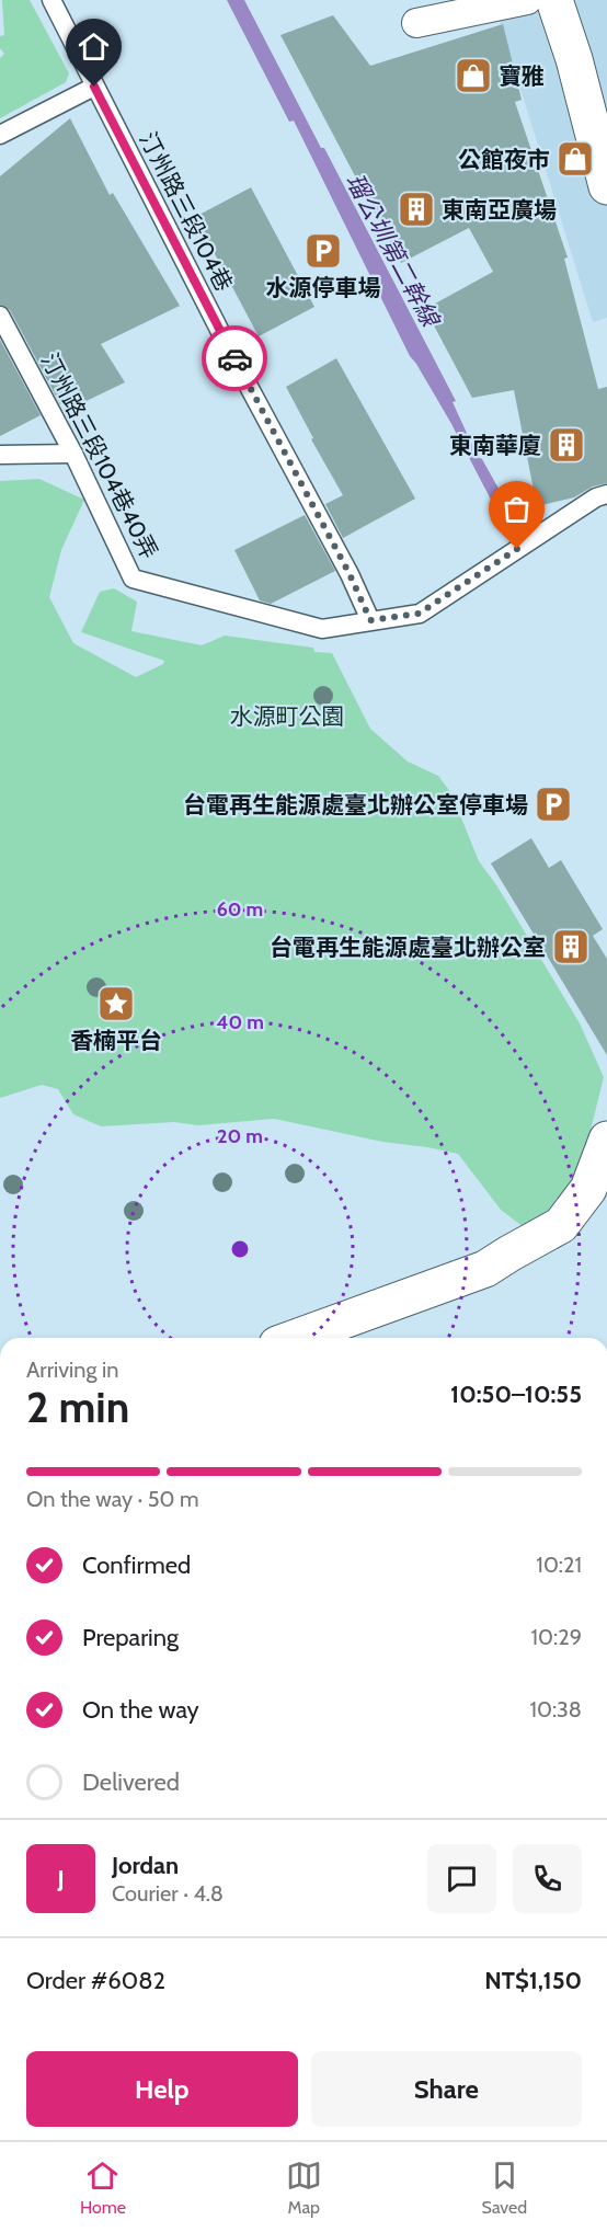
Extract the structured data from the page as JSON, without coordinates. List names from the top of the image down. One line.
{"streets":{"lane":["汀州路三段104巷","汀州路三段104巷40弄"]},"crossings":[["汀州路三段104巷","汀州路三段104巷40弄"]],"water":["瑠公圳第二幹線"],"parks":["水源町公園"],"places":{"shop":["寶雅","公館夜市"],"building":["東南亞廣場","東南華廈","台電再生能源處臺北辦公室"],"parking":["水源停車場","台電再生能源處臺北辦公室停車場"],"place":["香楠平台"]},"page":{"heading":["2 min","Arriving in","10:50–10:55"],"panel":["Jordan","Courier · 4.8","Order #6082","NT$1,150"],"bar":"On the way · 50 m","list":[["Confirmed","10:21"],["Preparing","10:29"],["On the way","10:38"],"Delivered"],"round":"J","buttons":["Help","Share"],"tabs":["Home","Map","Saved"]},"rings":["60 m","40 m","20 m"]}
